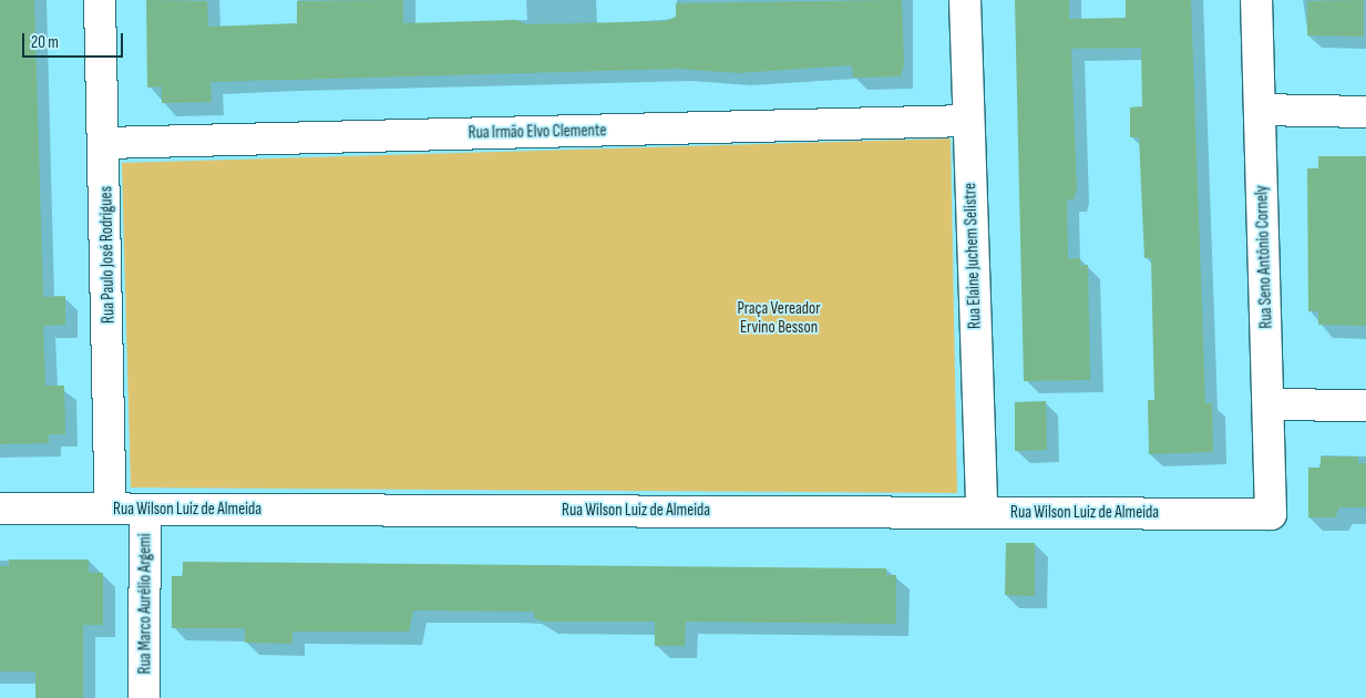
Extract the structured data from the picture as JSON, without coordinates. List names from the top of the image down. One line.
{"streets":{"street":["Rua Irmão Elvo Clemente","Rua Paulo José Rodrigues","Rua Elaine Juchem Selistre","Rua Seno Antônio Cornely","Rua Wilson Luiz de Almeida","Rua Marco Aurélio Argemi"]},"crossings":[["Rua Irmão Elvo Clemente","Rua Paulo José Rodrigues"],["Rua Irmão Elvo Clemente","Rua Elaine Juchem Selistre"],["Rua Paulo José Rodrigues","Rua Wilson Luiz de Almeida"],["Rua Elaine Juchem Selistre","Rua Wilson Luiz de Almeida"],["Rua Seno Antônio Cornely","Rua Wilson Luiz de Almeida"],["Rua Wilson Luiz de Almeida","Rua Marco Aurélio Argemi"]],"parks":["Praça Vereador Ervino Besson"],"scale_bar":"20 m"}
